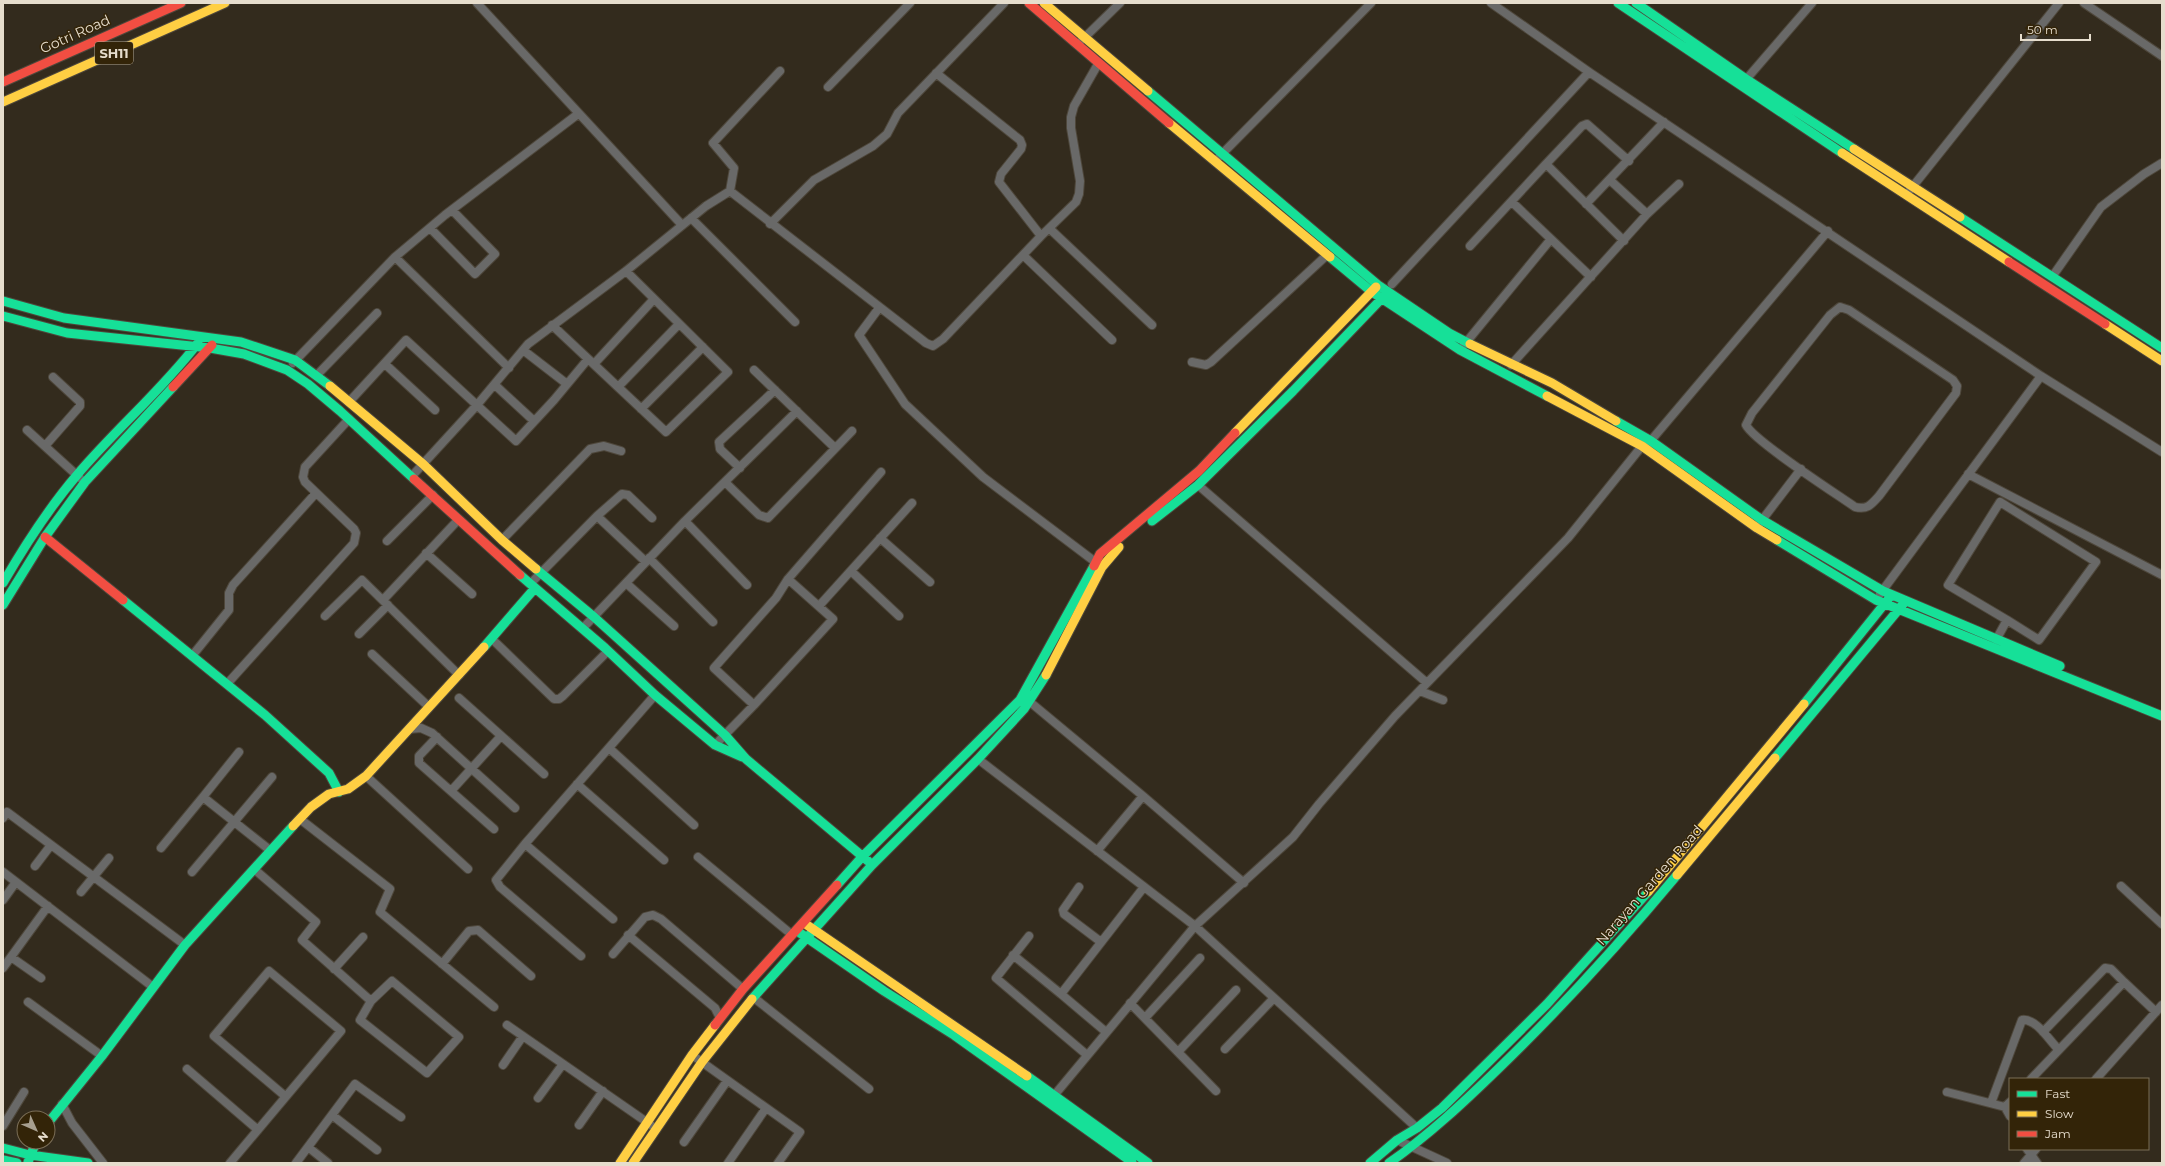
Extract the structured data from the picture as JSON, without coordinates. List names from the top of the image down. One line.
{"streets":{"street":["Gotri Road","SH11","Narayan Garden Road"]},"legend":["Fast","Slow","Jam"],"scale_bar":"50 m","north":"bottom right"}
